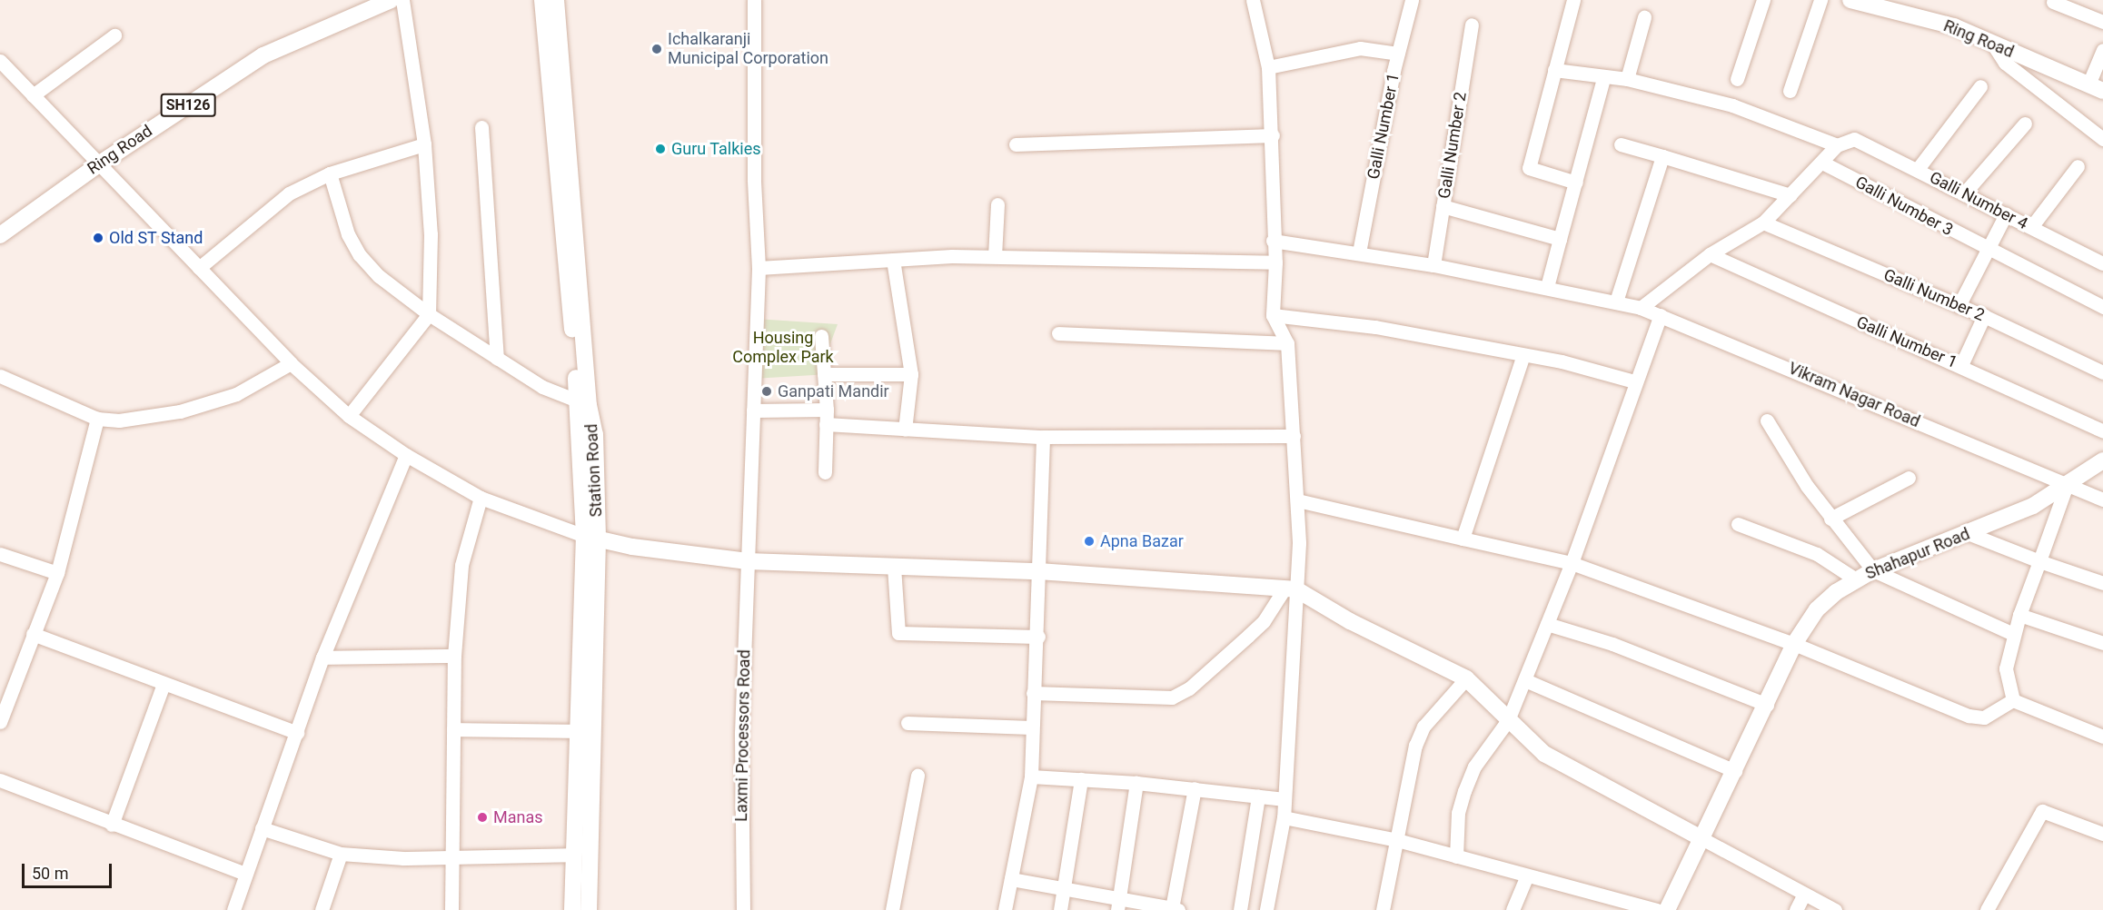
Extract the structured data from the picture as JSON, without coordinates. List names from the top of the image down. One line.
{"streets":{"main road":["Ring Road","SH126","Station Road","Shahapur Road"],"street":["Galli Number 1","Galli Number 2","Galli Number 4","Galli Number 3","Vikram Nagar Road","Laxmi Processors Road"]},"crossings":[["Galli Number 1","Vikram Nagar Road"],["Galli Number 2","Vikram Nagar Road"],["Vikram Nagar Road","Shahapur Road"]],"parks":["Housing Complex Park"],"places":["Ichalkaranji Municipal Corporation","Guru Talkies","Old ST Stand","Ganpati Mandir","Apna Bazar","Manas"],"scale_bar":"50 m"}
